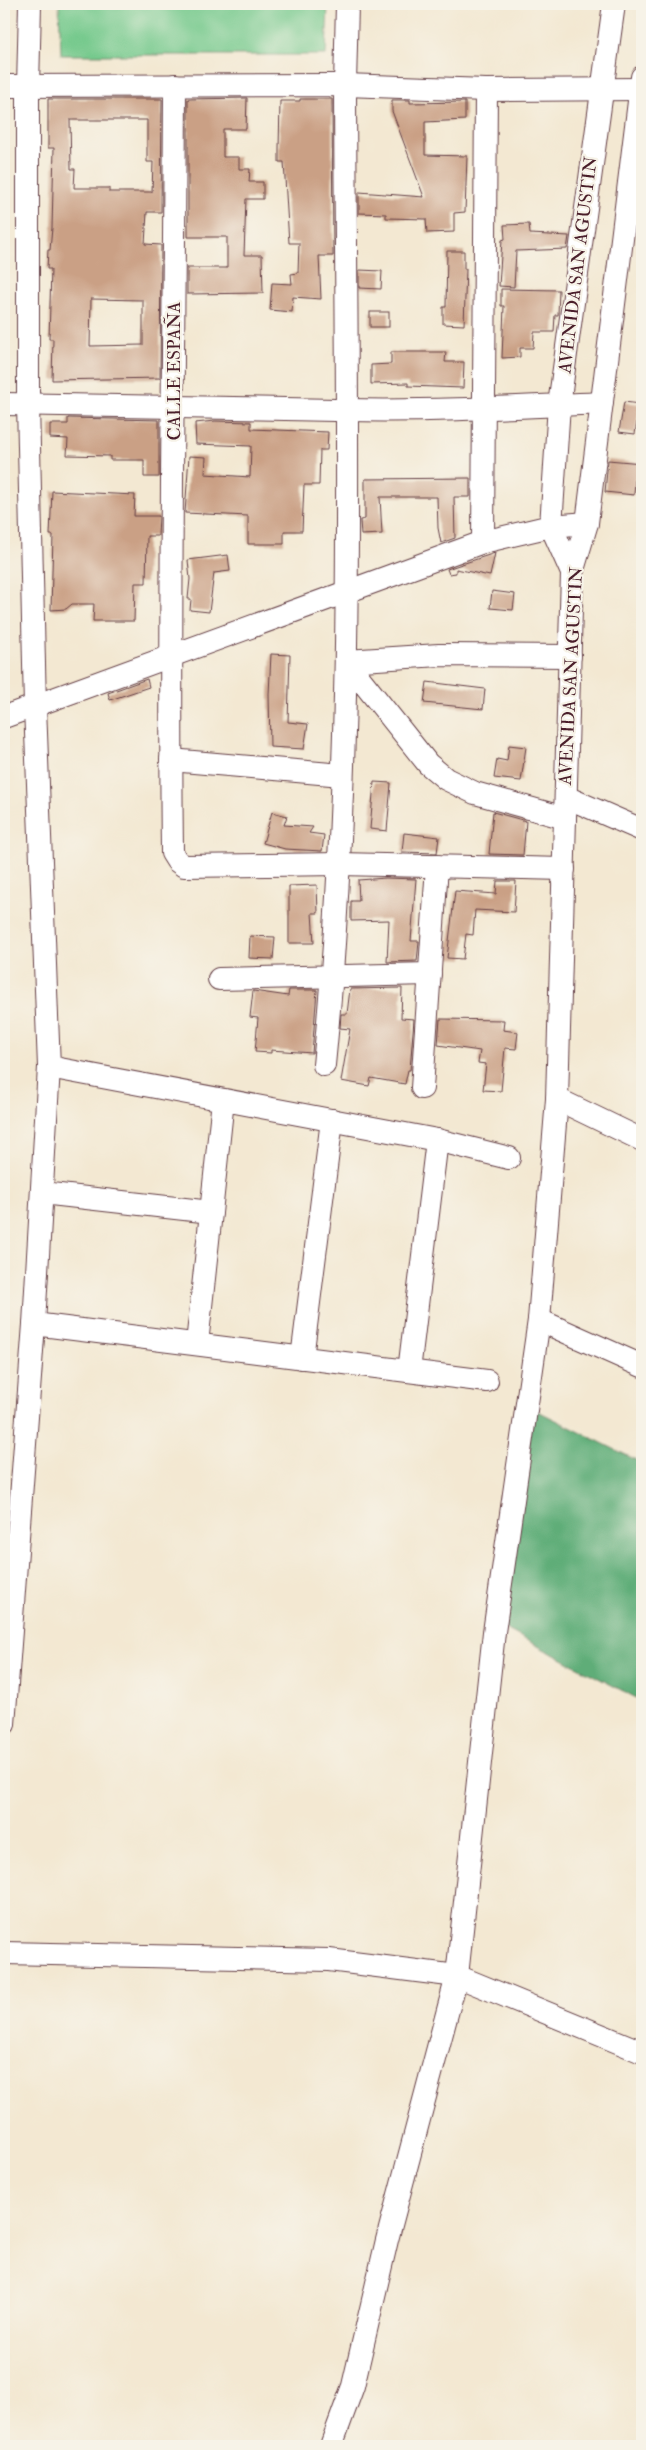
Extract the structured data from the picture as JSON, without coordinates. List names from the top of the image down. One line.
{"streets":{"street":["AVENIDA SAN AGUSTIN","CALLE ESPAÑA"]},"crossings":[["AVENIDA SAN AGUSTIN","CALLE ESPAÑA"]]}
